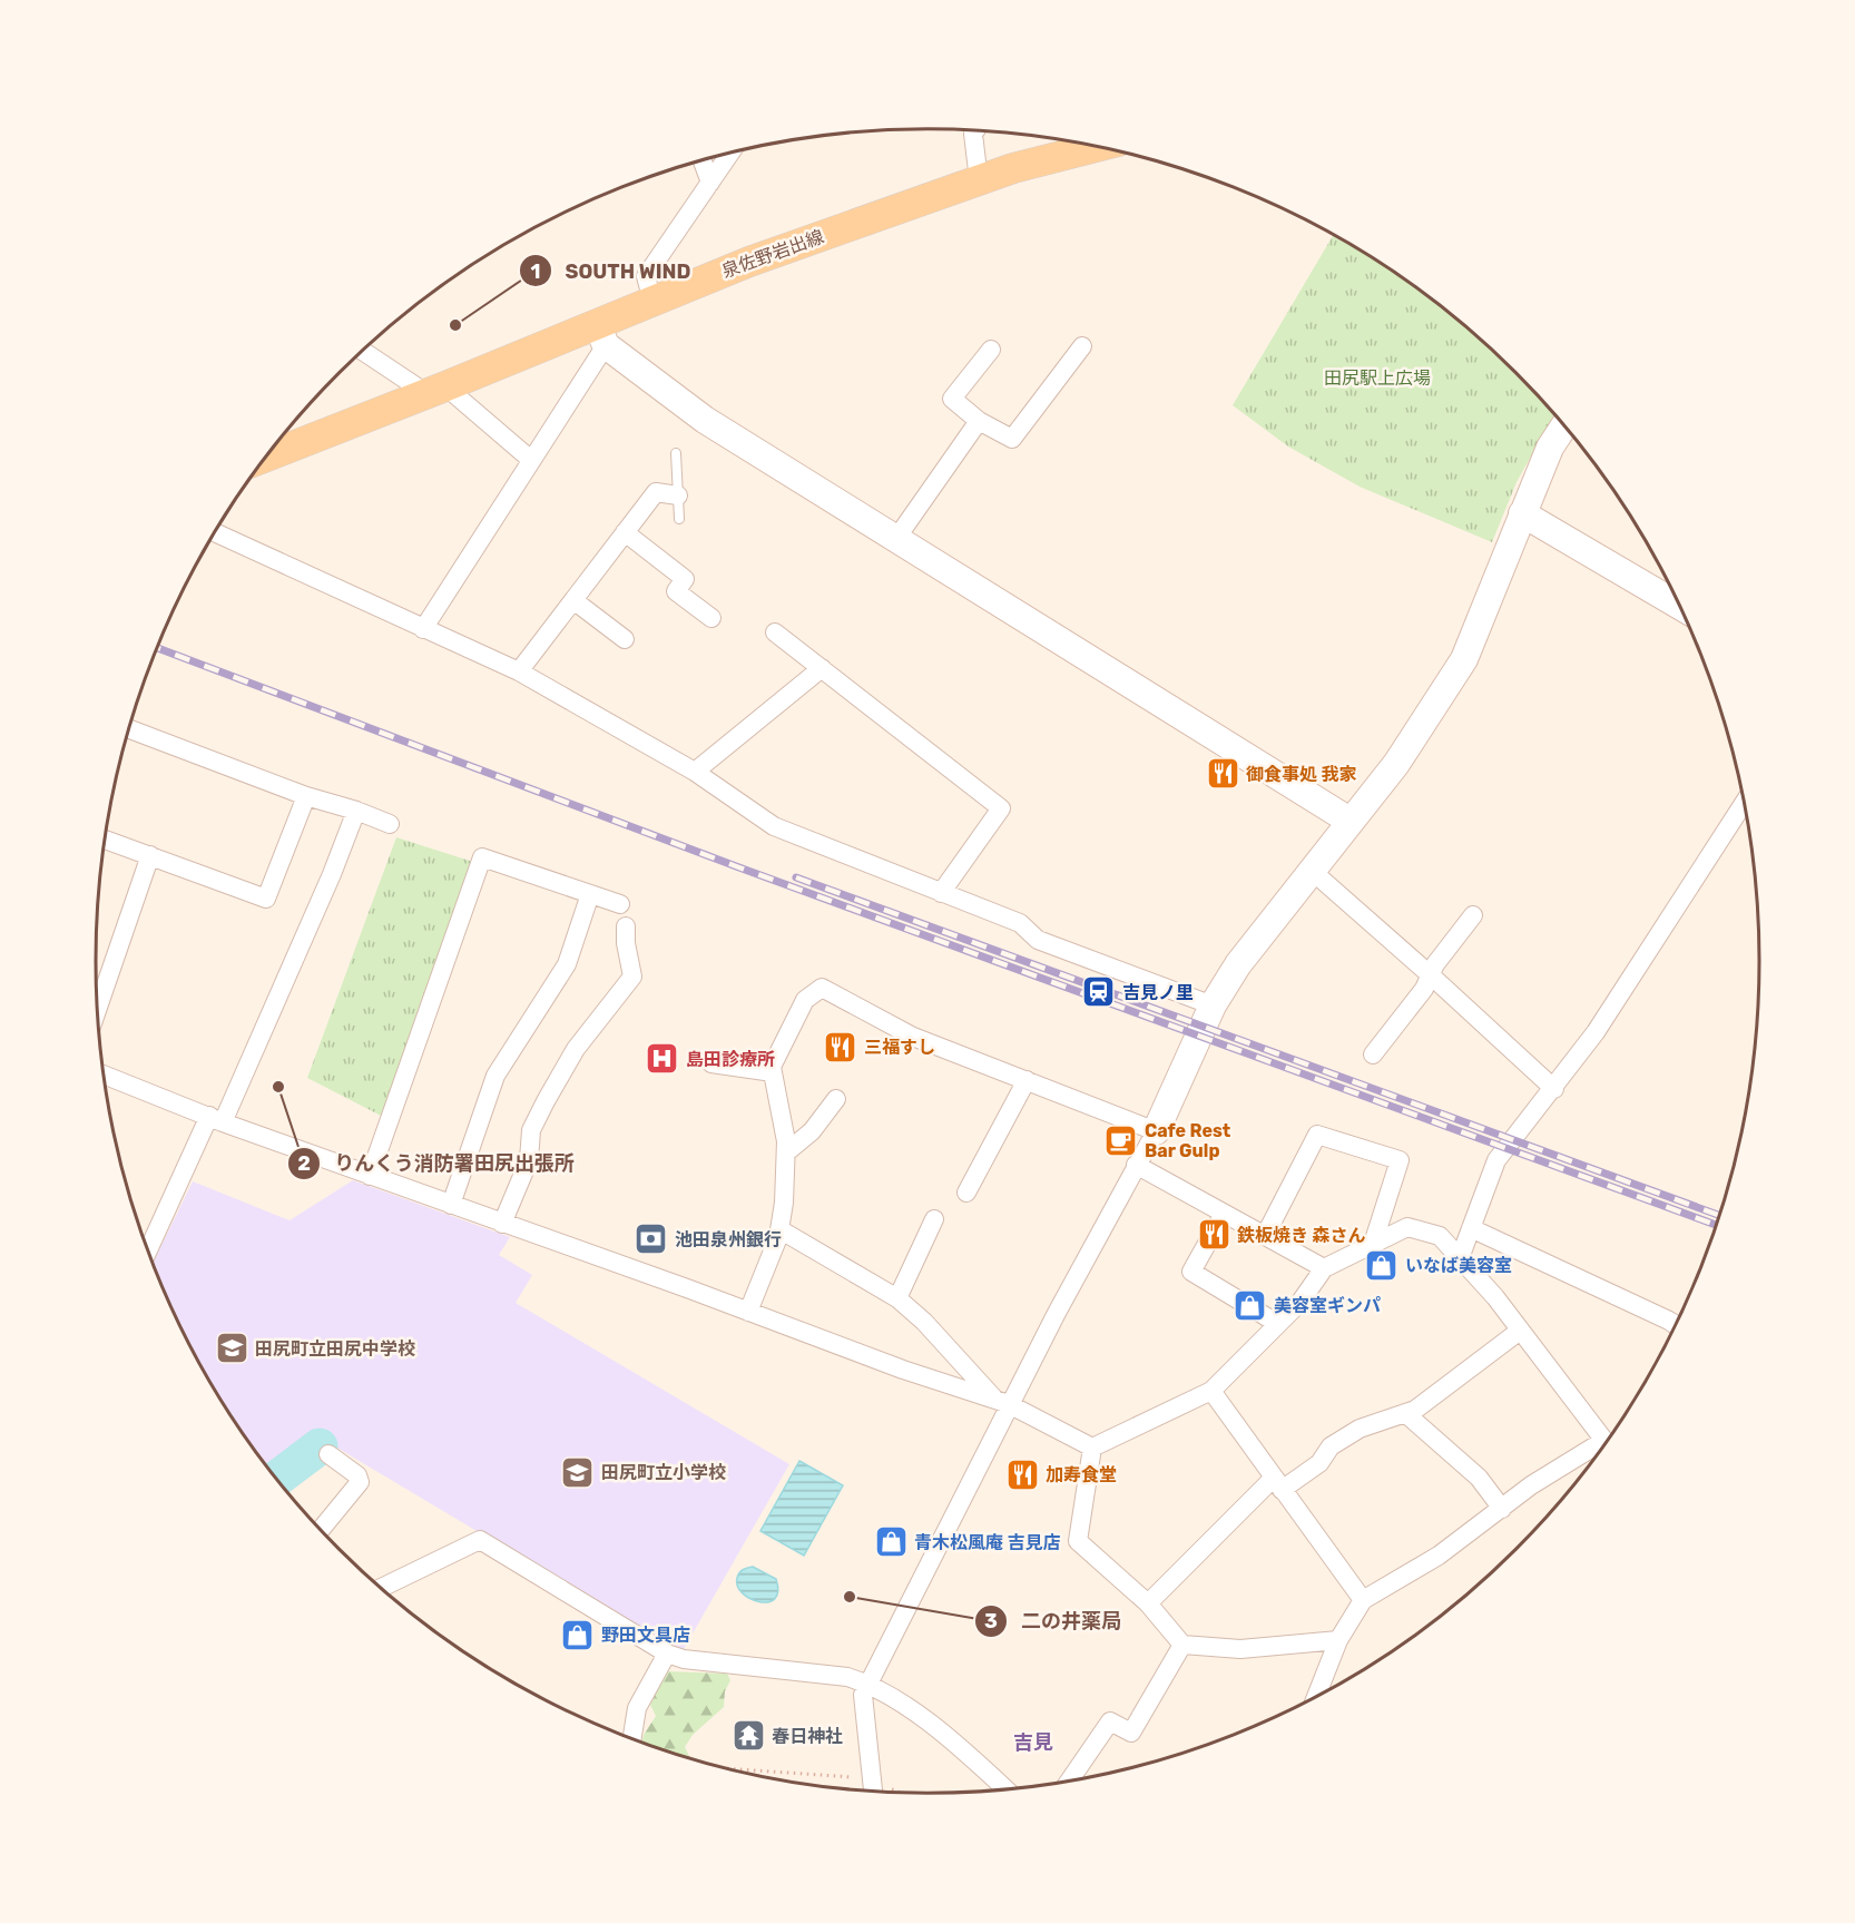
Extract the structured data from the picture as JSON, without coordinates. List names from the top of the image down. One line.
{"streets":{"main road":["泉佐野岩出線"]},"districts":["吉見"],"parks":["田尻駅上広場"],"places":{"other":["SOUTH WIND","りんくう消防署田尻出張所","二の井薬局"],"restaurant":["御食事処 我家","三福すし","鉄板焼き 森さん","加寿食堂"],"station":["吉見ノ里"],"hospital":["島田診療所"],"cafe":["Cafe Rest Bar Gulp"],"bank":["池田泉州銀行"],"shop":["いなば美容室","美容室ギンパ","青木松風庵 吉見店","野田文具店"],"school or university":["田尻町立田尻中学校","田尻町立小学校"],"temple":["春日神社"]}}
